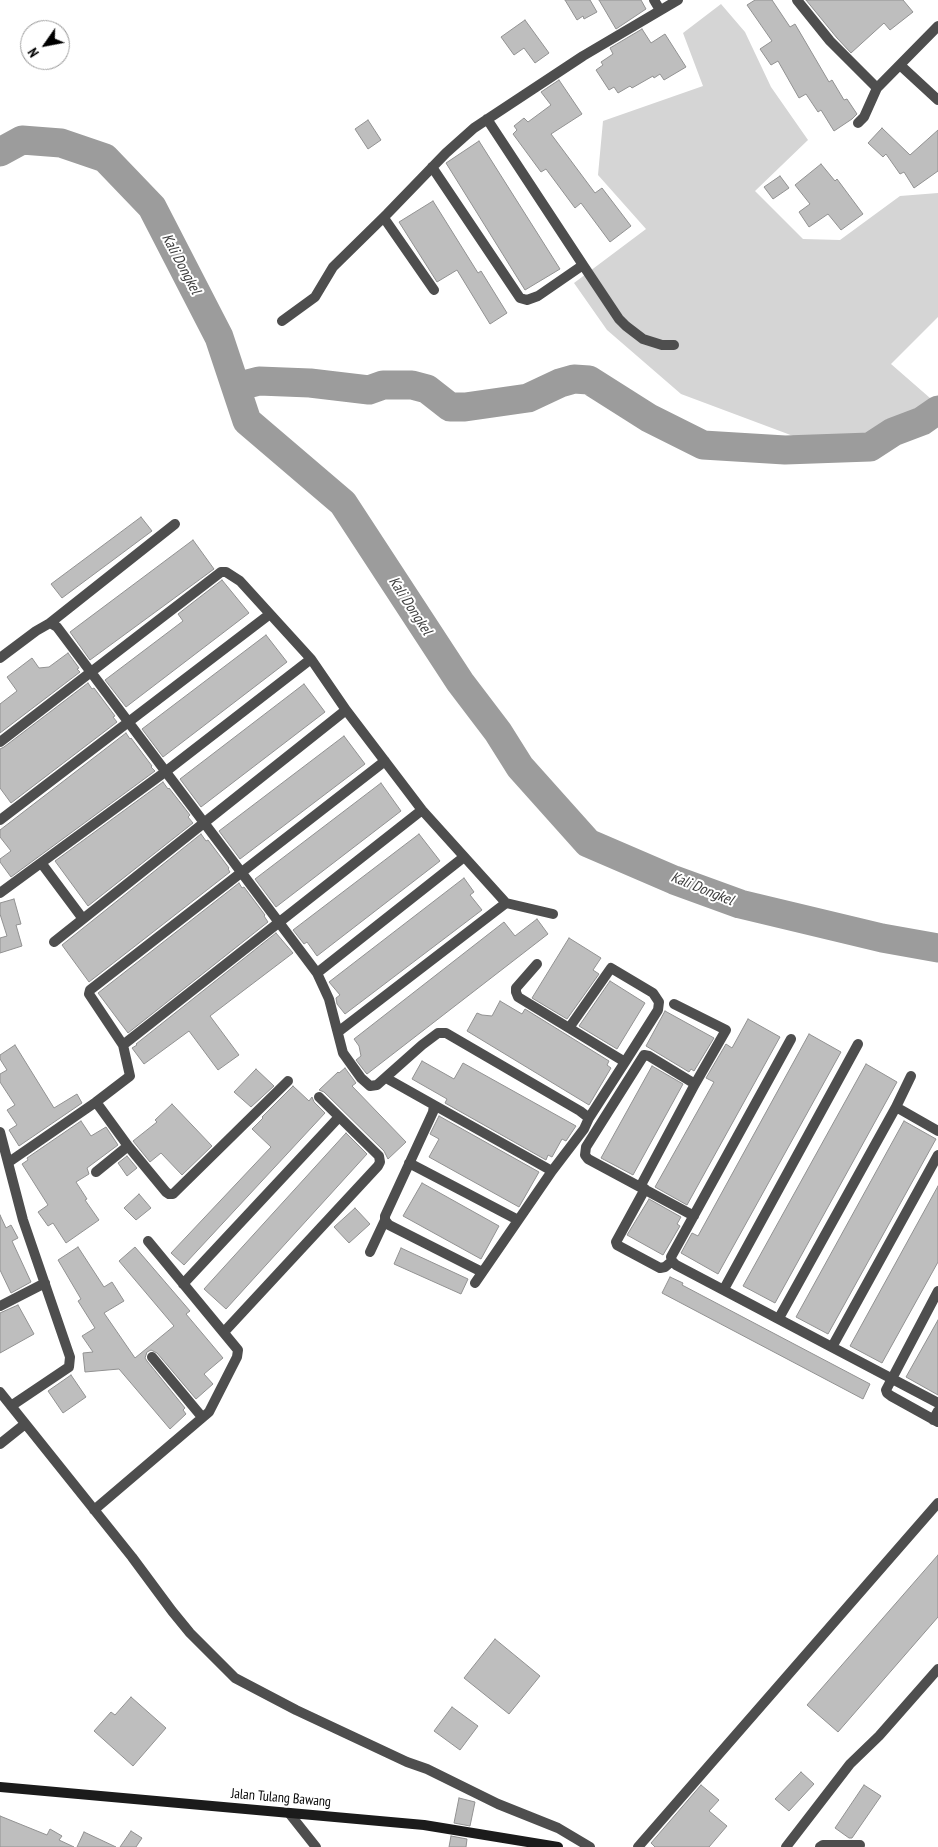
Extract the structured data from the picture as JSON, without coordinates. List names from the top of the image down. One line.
{"streets":{"street":["Jalan Tulang Bawang"]},"water":["Kali Dongkel"],"north":"bottom left"}
